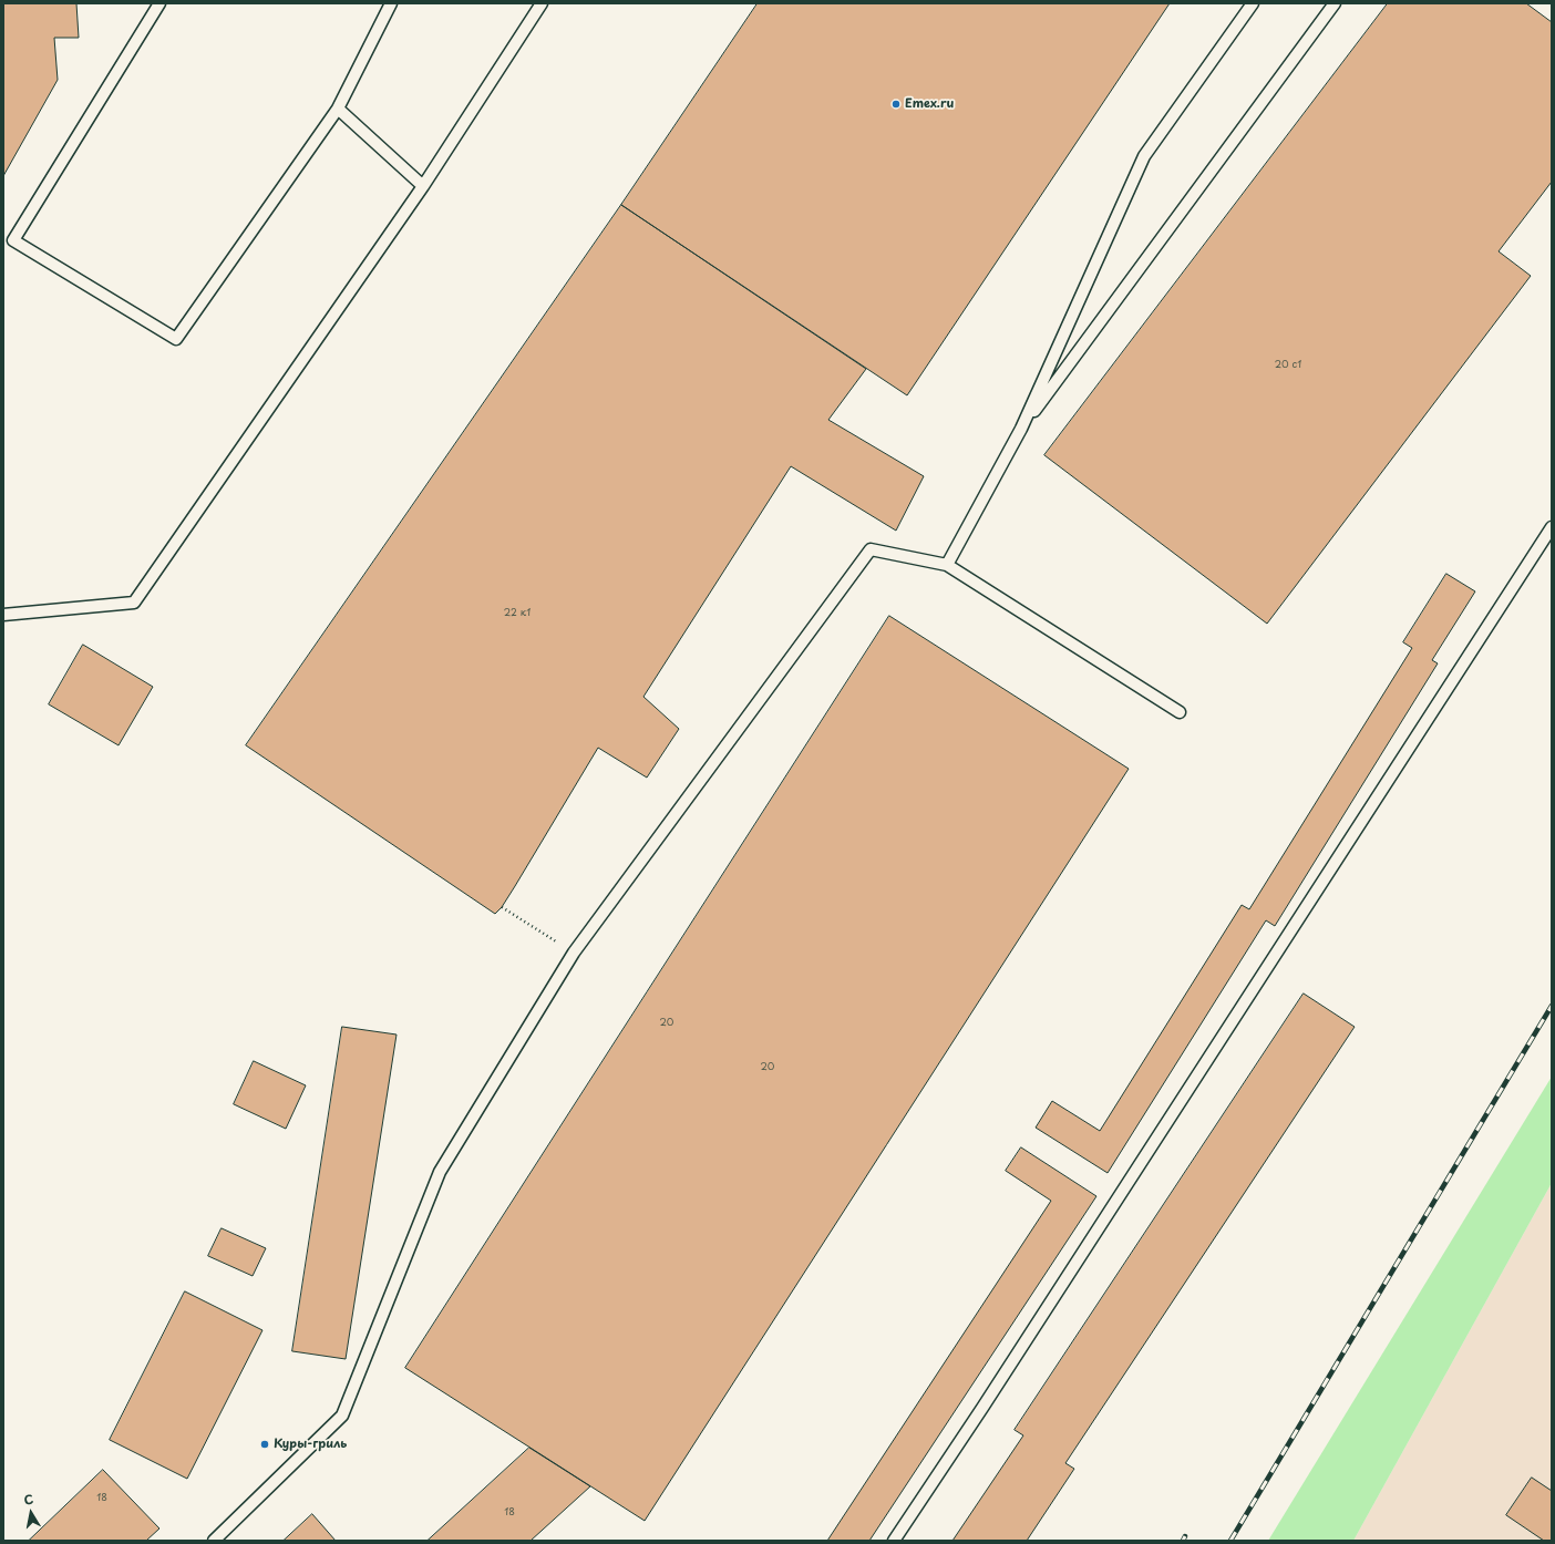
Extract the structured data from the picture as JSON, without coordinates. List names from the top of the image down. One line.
{"places":["Emex.ru","Куры-гриль"],"house_numbers":["20 с1","22 к1","20","20","18","18"],"north":"top"}
